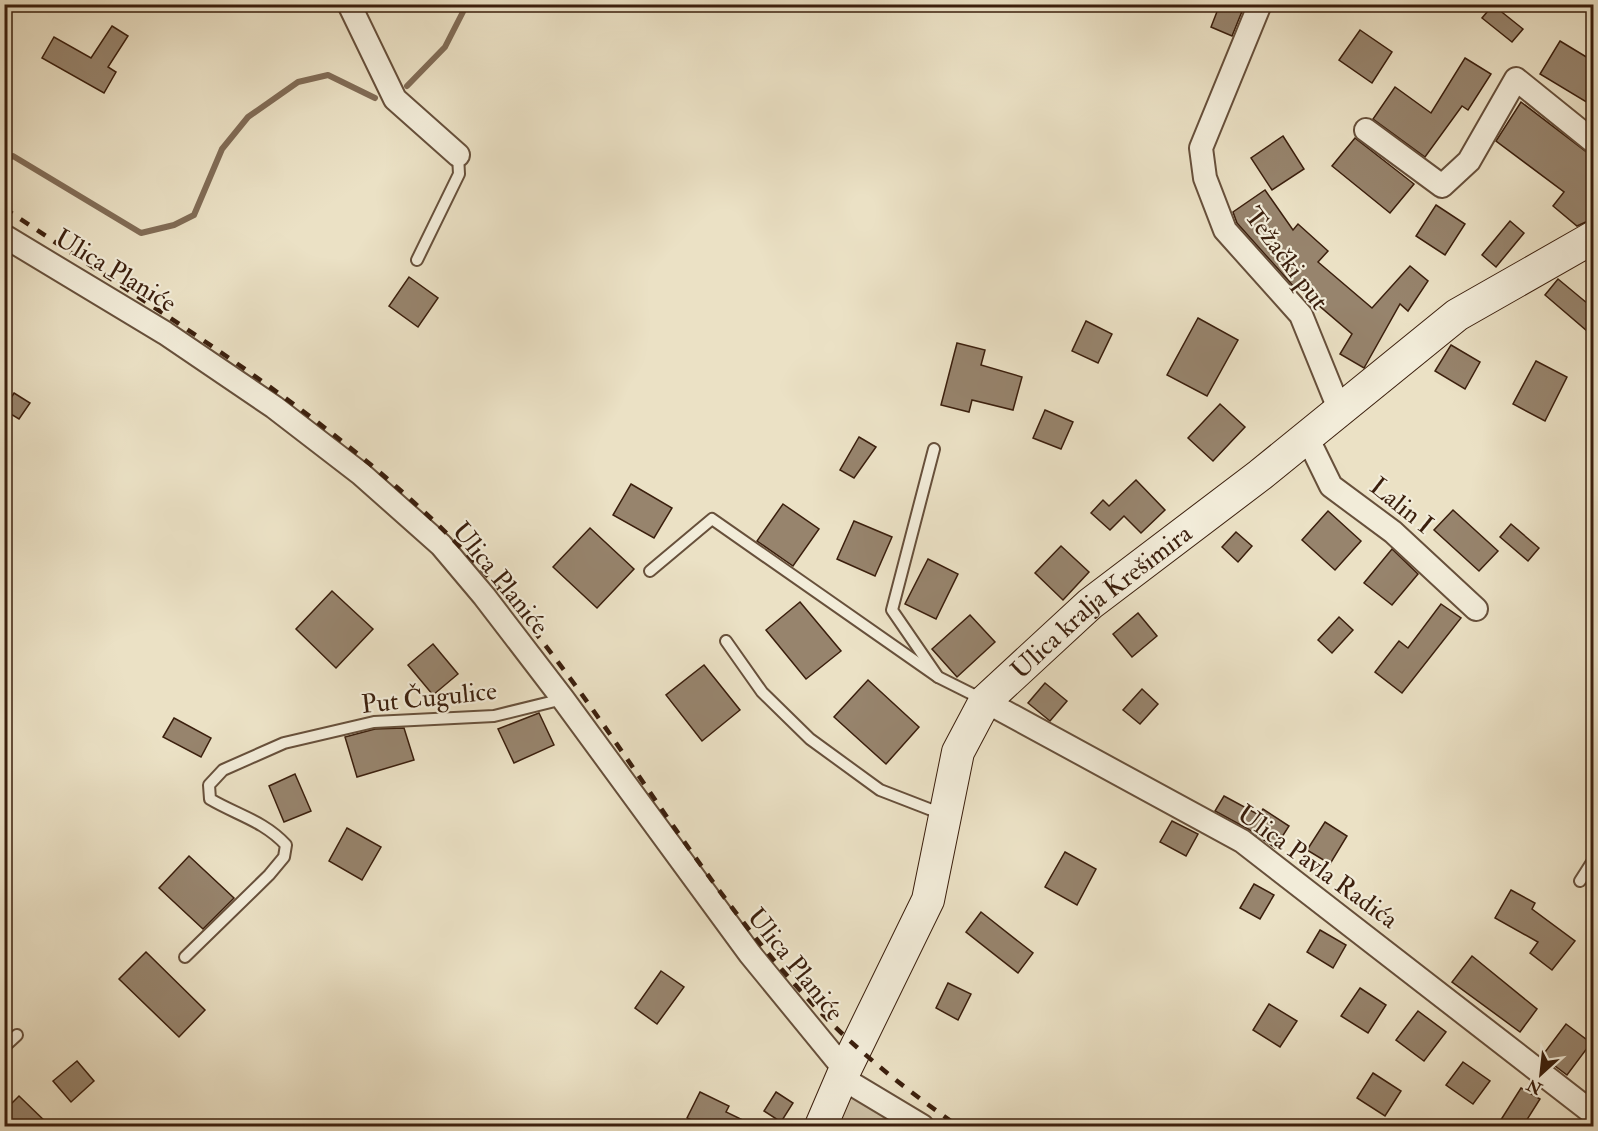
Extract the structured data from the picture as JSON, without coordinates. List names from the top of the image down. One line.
{"streets":{"street":["Težački put","Ulica Planiće","Lalin I","Ulica kralja Krešimira","Ulica Pavla Radića"],"lane":["Put Čugulice"]},"crossings":[["Težački put","Ulica kralja Krešimira"],["Ulica Planiće","Ulica kralja Krešimira"],["Ulica Planiće","Put Čugulice"],["Lalin I","Ulica kralja Krešimira"],["Ulica kralja Krešimira","Ulica Pavla Radića"]],"north":"bottom left"}
